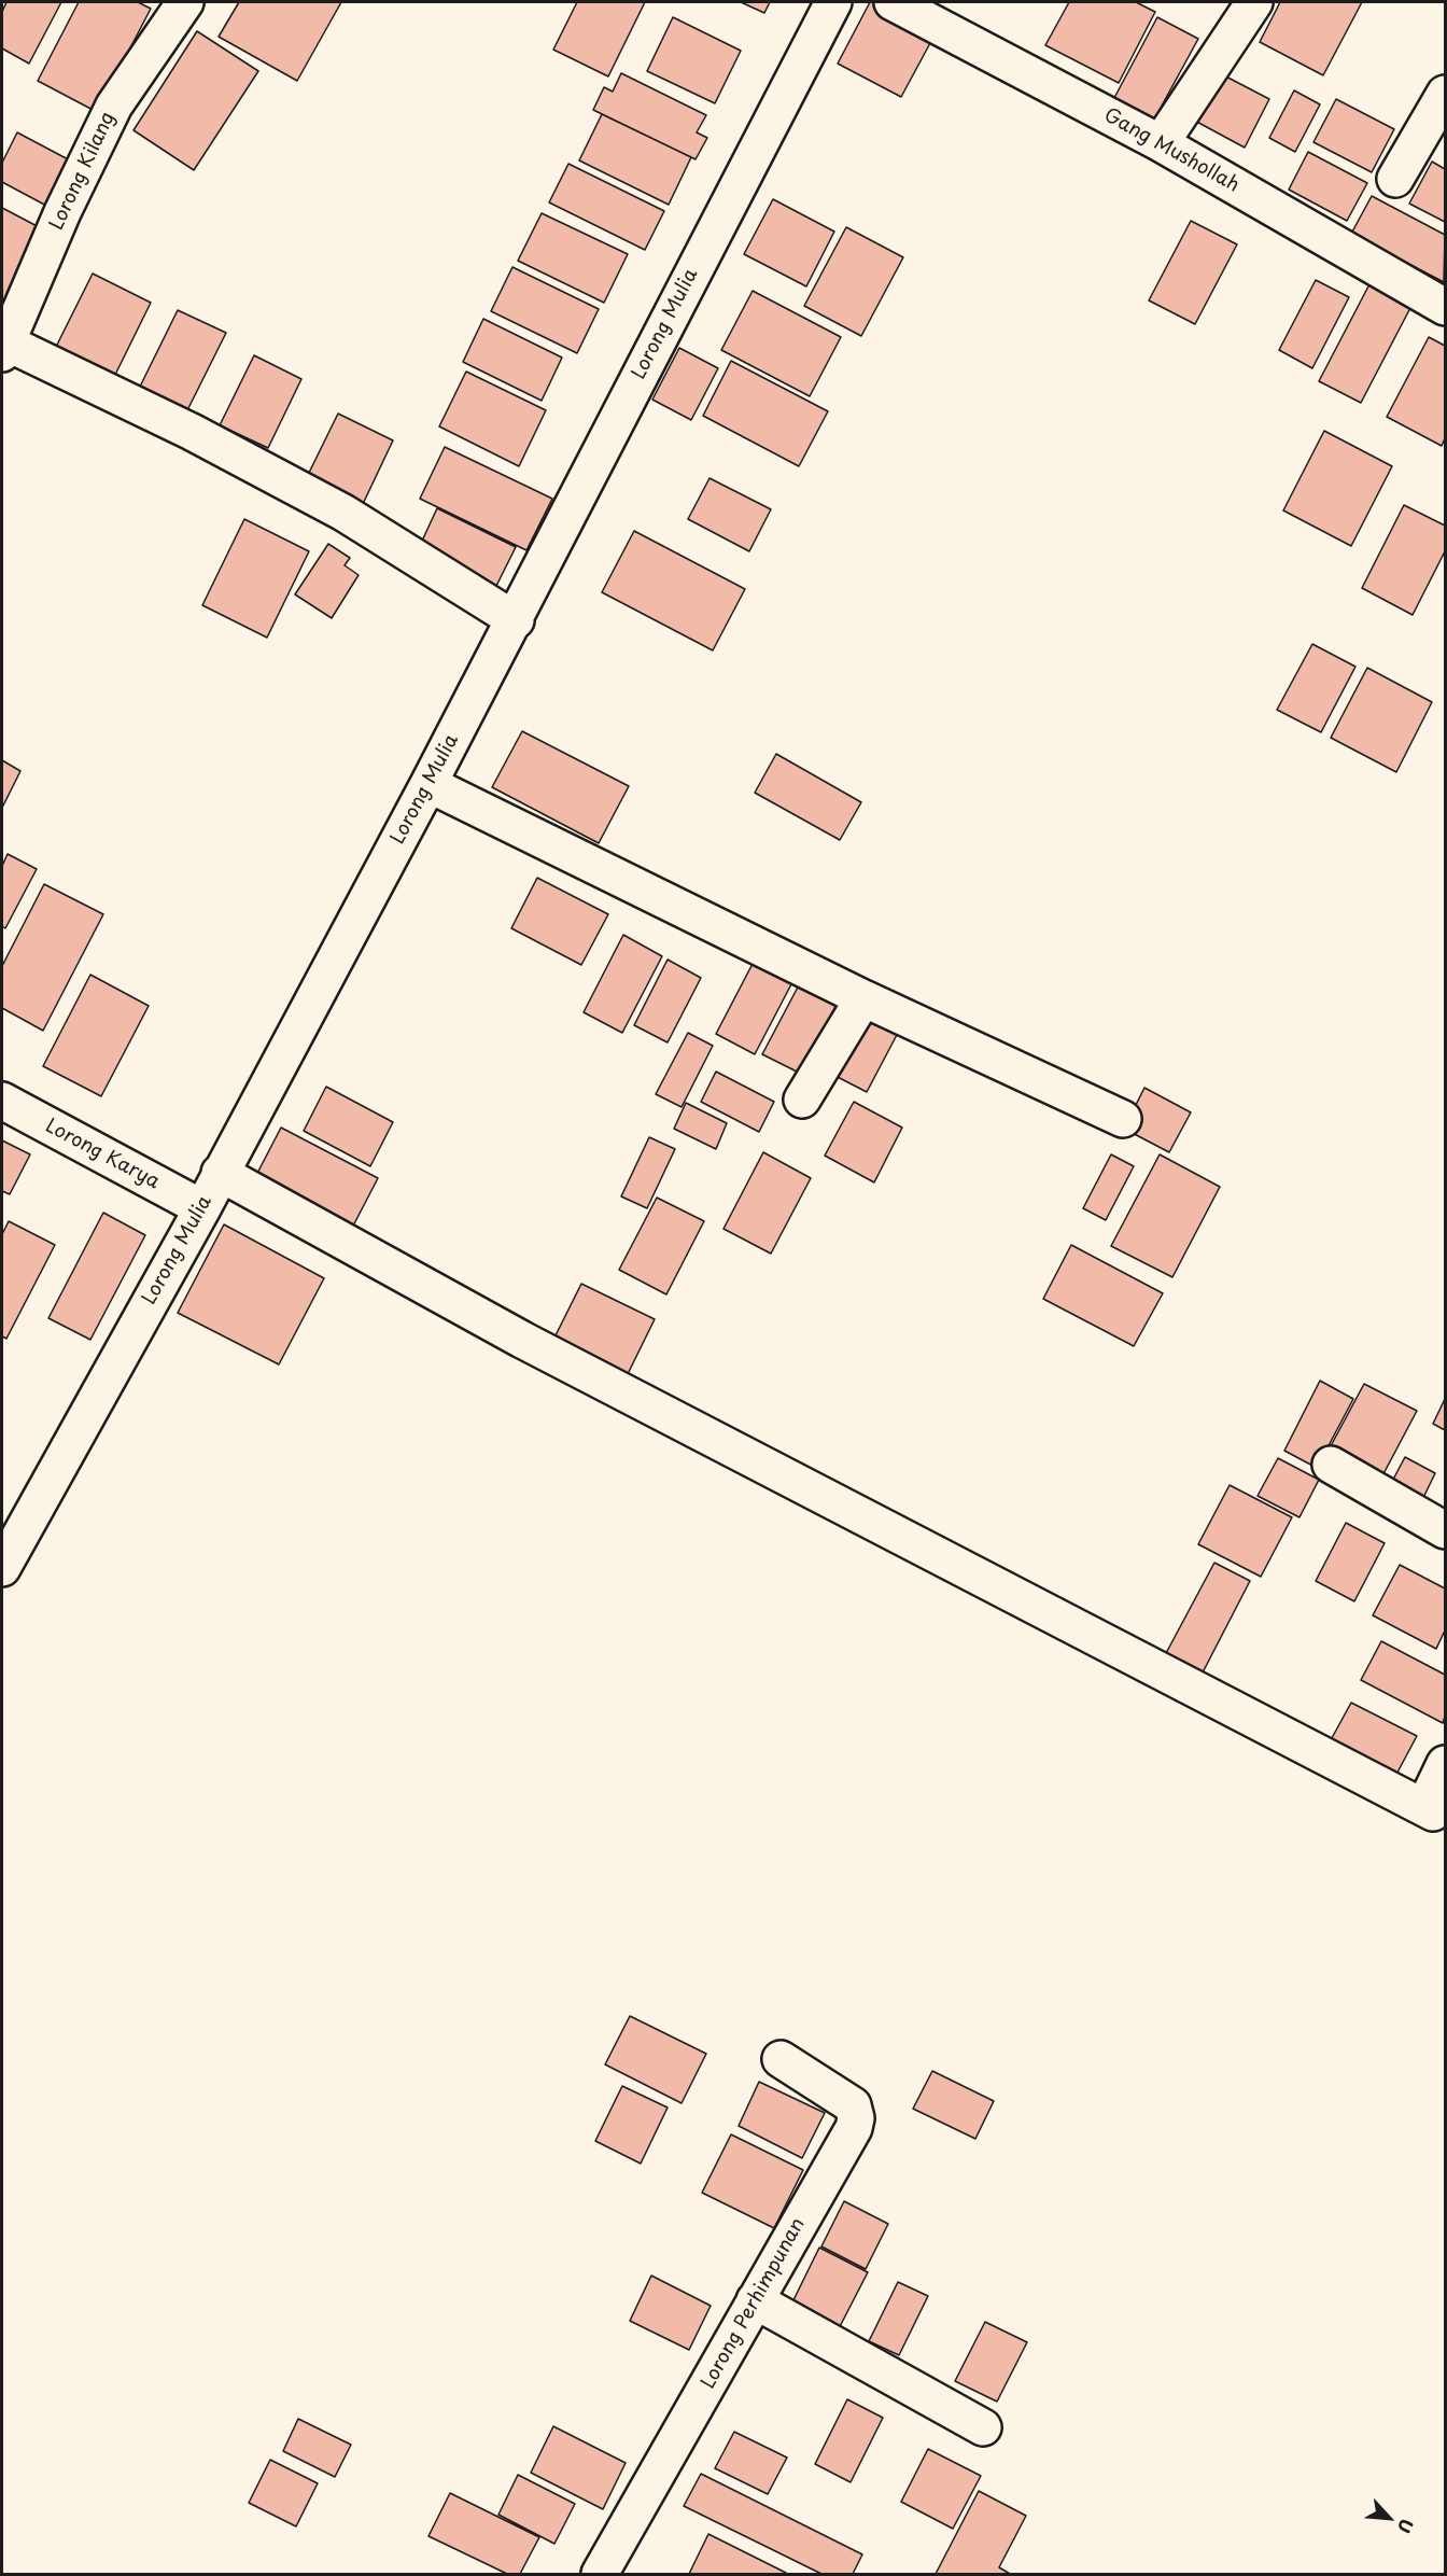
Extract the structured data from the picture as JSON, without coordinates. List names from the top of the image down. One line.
{"streets":{"street":["Gang Mushollah","Lorong Kilang","Lorong Mulia","Lorong Karya","Lorong Perhimpunan"]},"crossings":[["Lorong Mulia","Lorong Karya"]],"north":"bottom right"}
